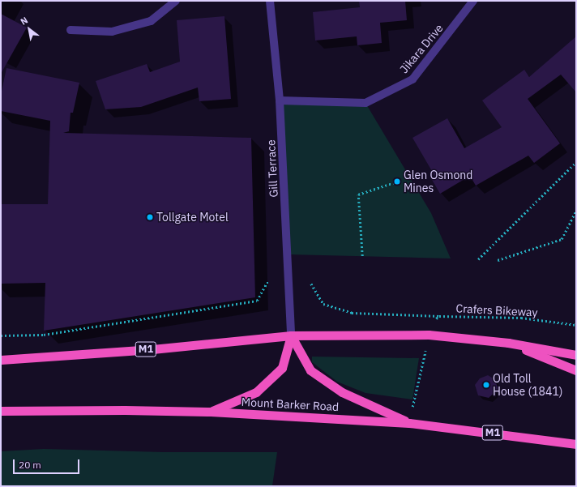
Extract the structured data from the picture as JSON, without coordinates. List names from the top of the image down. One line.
{"streets":{"highway":["M1","Mount Barker Road"],"street":["Jikara Drive","Gill Terrace"],"path":["Crafers Bikeway"]},"crossings":[["Jikara Drive","Gill Terrace"],["Gill Terrace","M1"],["Crafers Bikeway","M1"]],"places":["Glen Osmond Mines","Tollgate Motel","Old Toll House (1841)"],"scale_bar":"20 m","north":"top left"}
